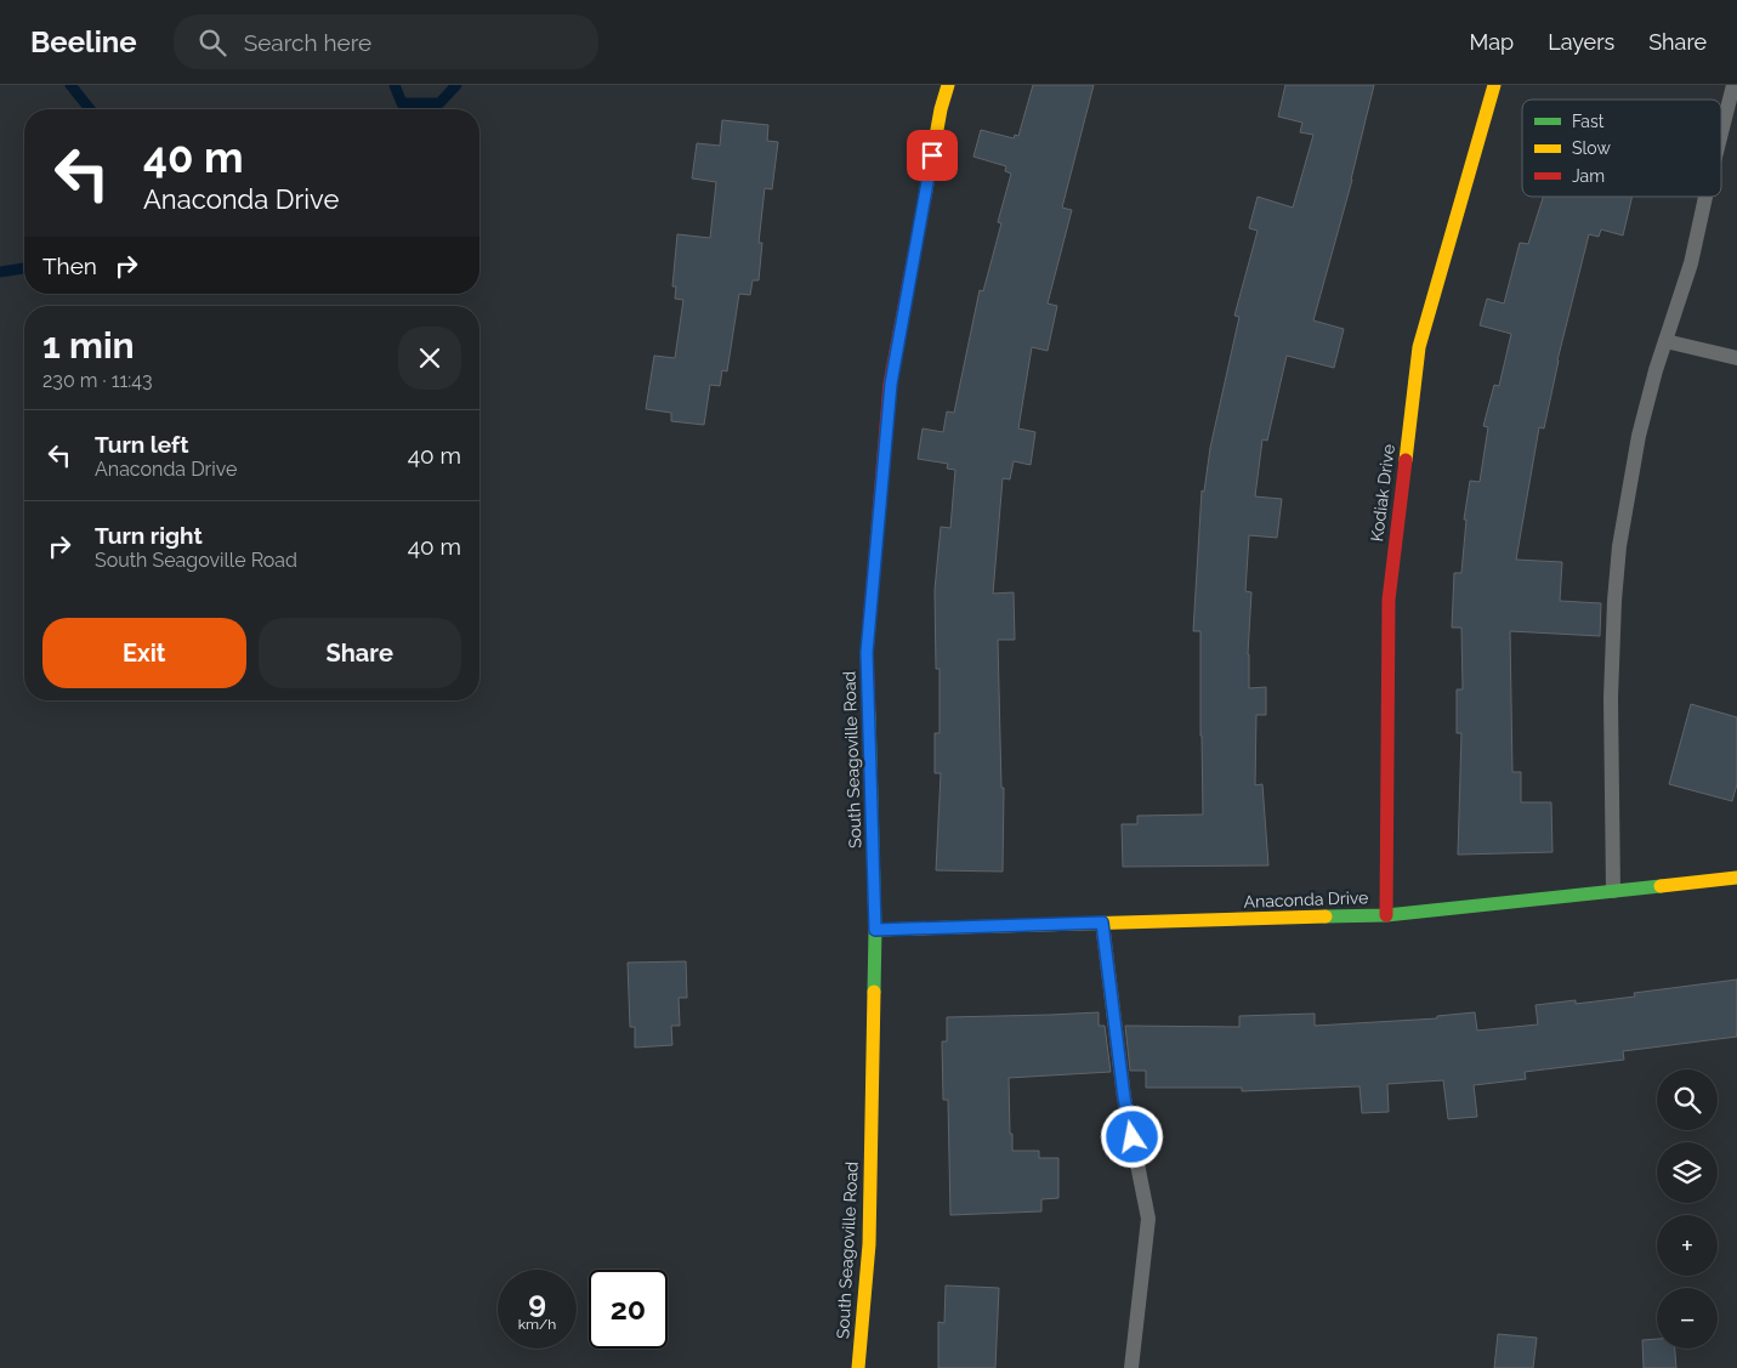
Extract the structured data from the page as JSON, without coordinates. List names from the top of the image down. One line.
{"streets":{"street":["Kodiak Drive","South Seagoville Road","Anaconda Drive"]},"crossings":[["Kodiak Drive","Anaconda Drive"],["South Seagoville Road","Anaconda Drive"]],"legend":["Fast","Slow","Jam"],"page":{"header":"Beeline","search":"Search here","nav":["Map","Layers","Share"],"turn":["40 m","Anaconda Drive"],"then":"Then","heading":["1 min","230 m · 11:43"],"list":[{"name":"Turn left","note":"Anaconda Drive","value":"40 m"},{"name":"Turn right","note":"South Seagoville Road","value":"40 m"}],"buttons":["Exit","Share"],"map_buttons":["+","−"],"speed":"9 km/h","limit":"20"}}
